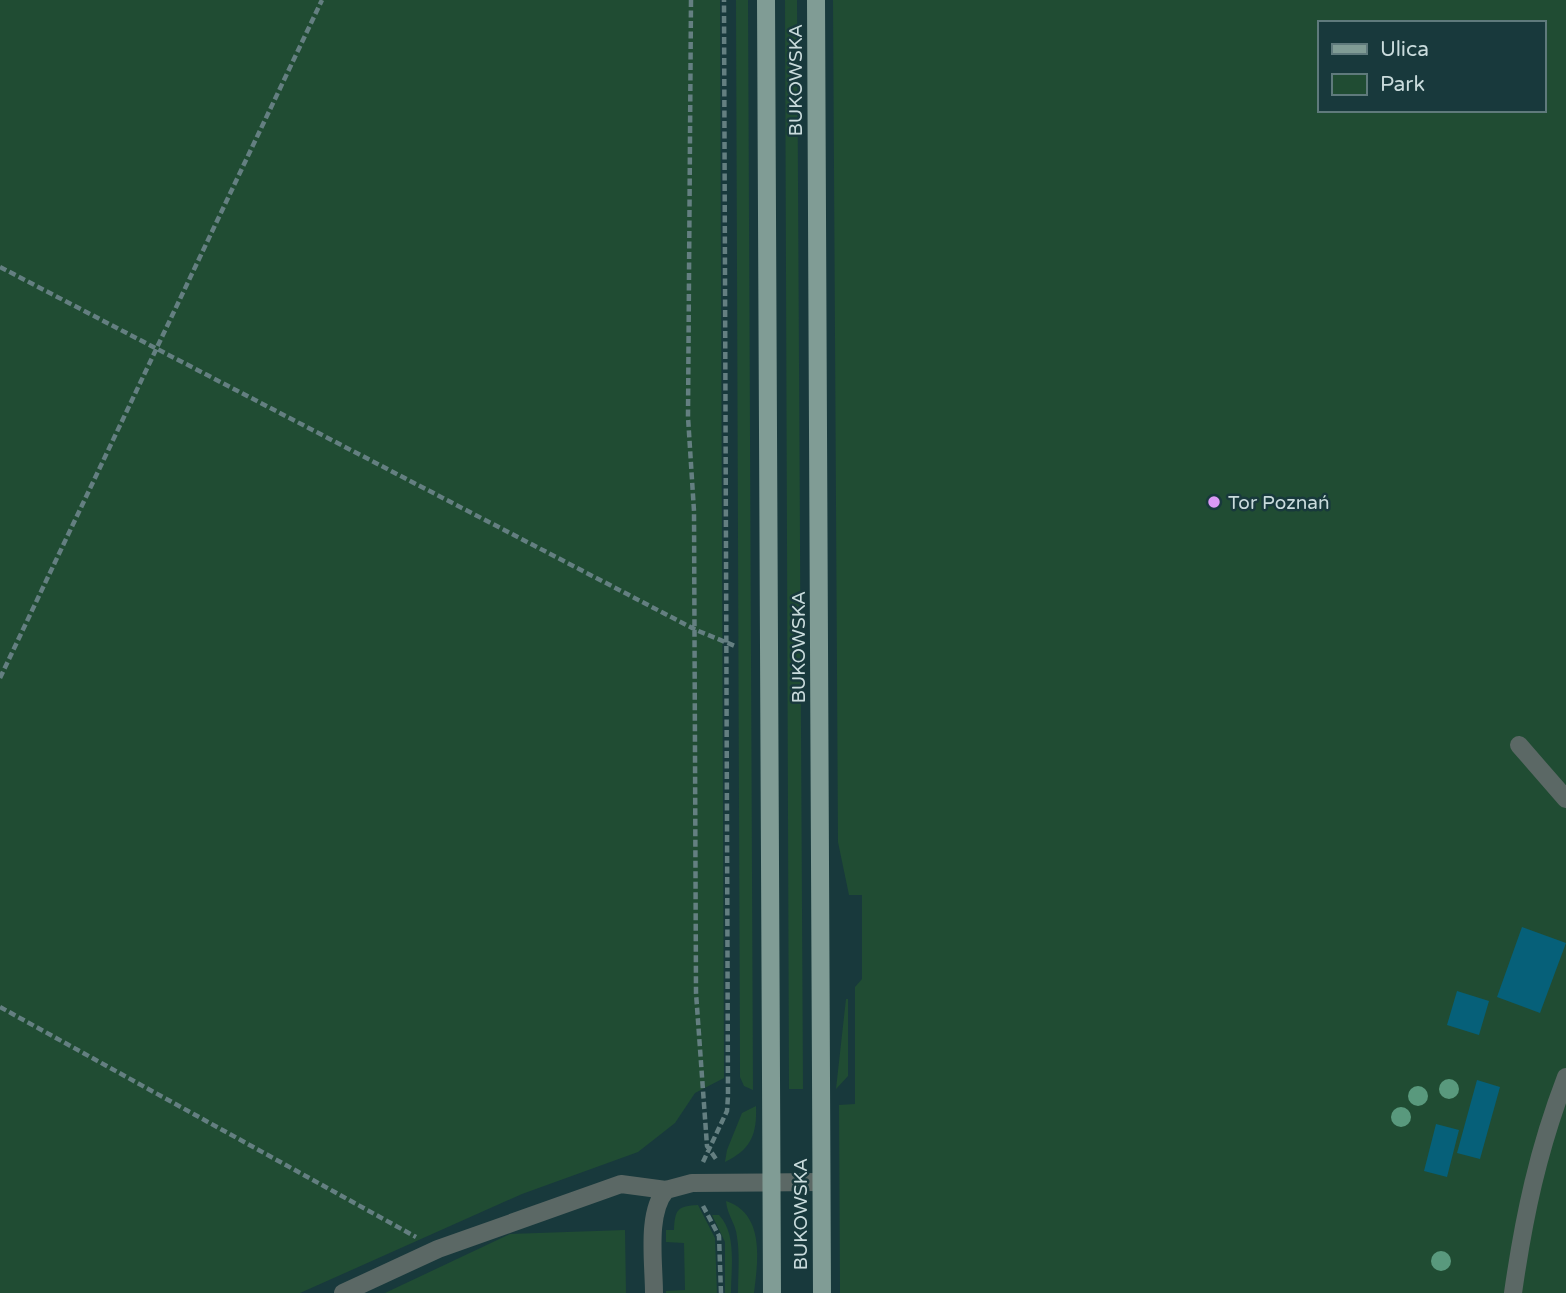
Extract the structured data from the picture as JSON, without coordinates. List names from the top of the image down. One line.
{"streets":{"main road":["BUKOWSKA"]},"places":["Tor Poznań"],"legend":["Ulica","Park"]}
